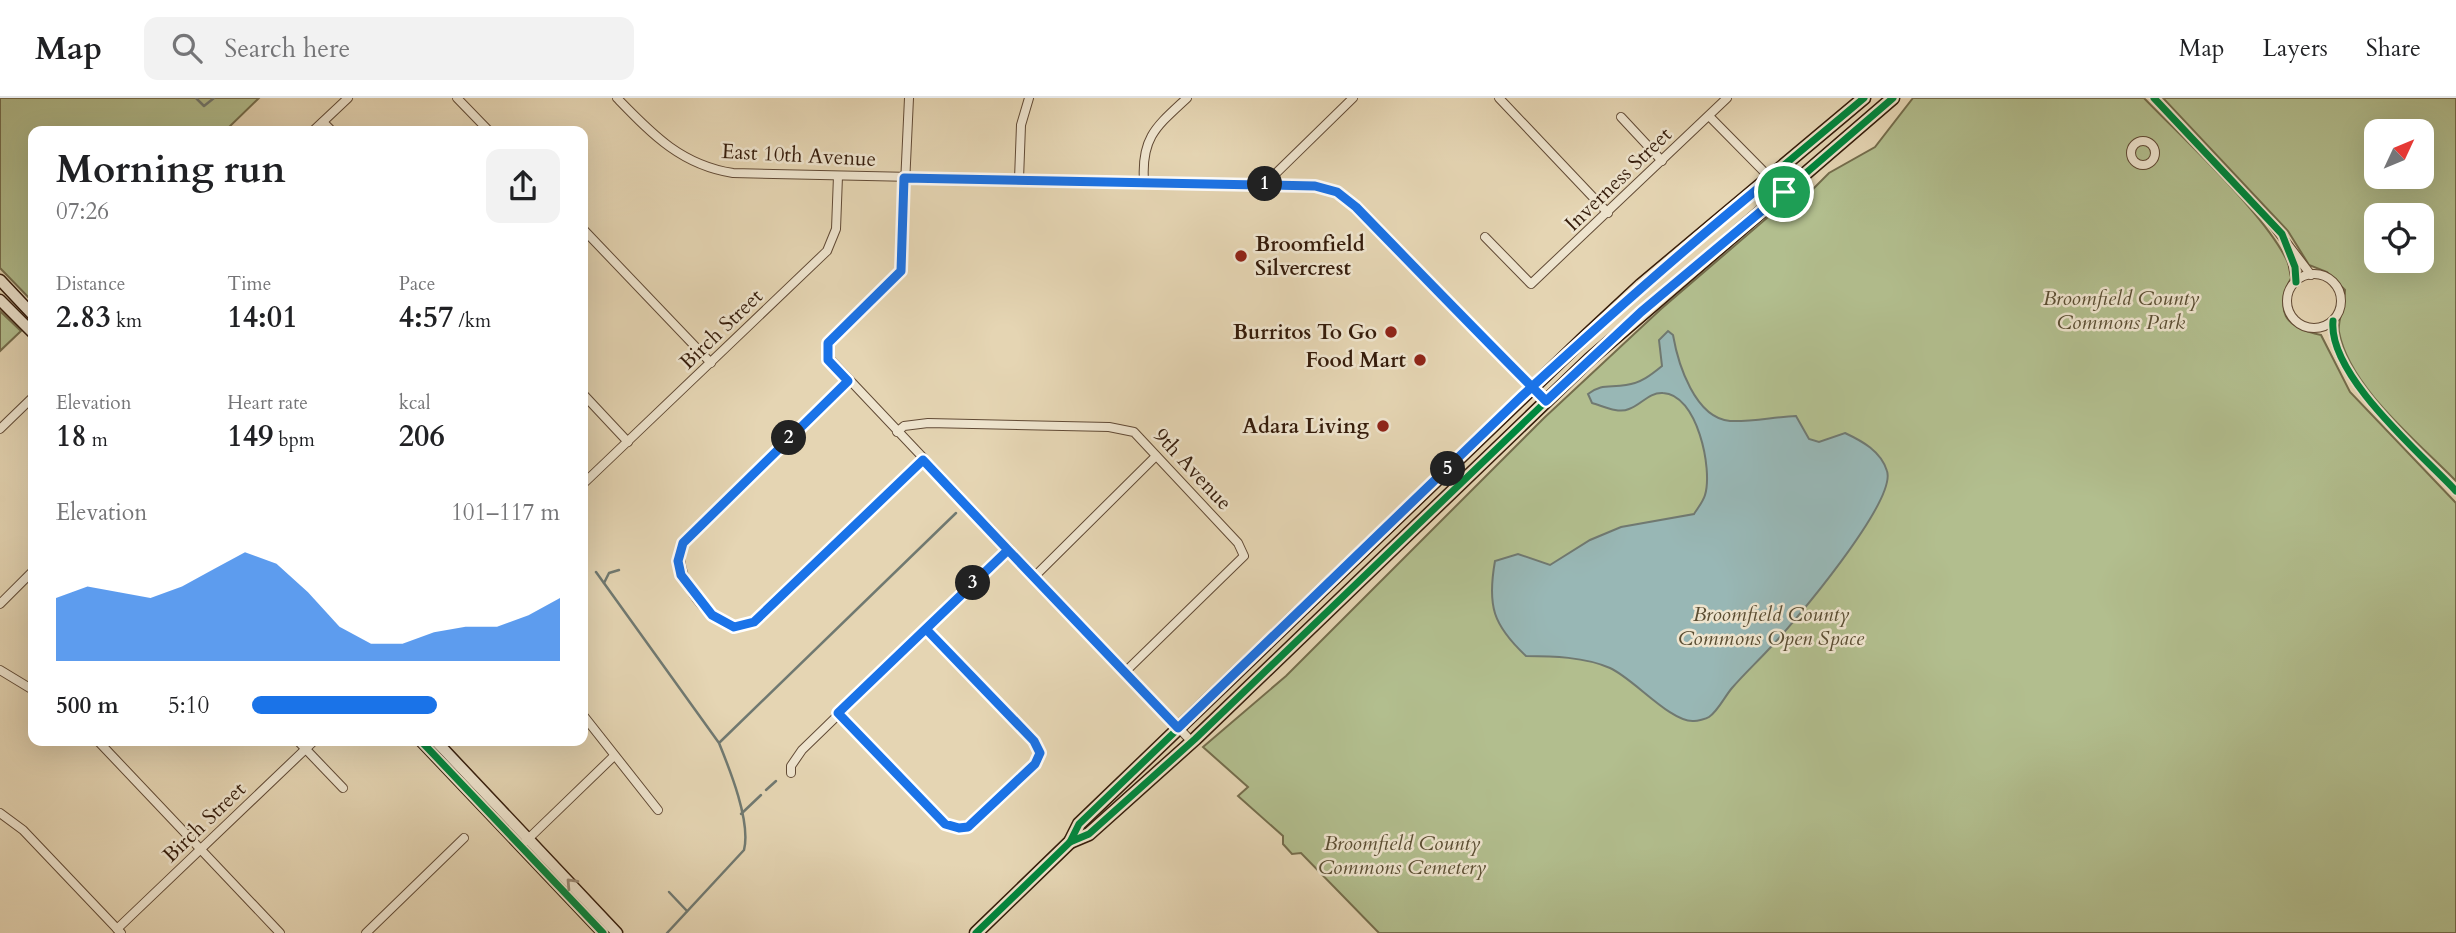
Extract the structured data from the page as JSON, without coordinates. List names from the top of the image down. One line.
{"streets":{"street":["East 10th Avenue","Inverness Street","Birch Street","9th Avenue"]},"crossings":[["East 10th Avenue","Birch Street"]],"parks":["Broomfield County Commons Park","Broomfield County Commons Open Space","Broomfield County Commons Cemetery"],"places":["Broomfield Silvercrest","Burritos To Go","Food Mart","Adara Living"],"north":"top right","page":{"header":"Map","search":"Search here","nav":["Map","Layers","Share"],"heading":["Morning run","07:26"],"pins":["1","2","5","3"],"stats":[["Distance","2.83 km"],["Time","14:01"],["Pace","4:57 /km"],["Elevation","18 m"],["Heart rate","149 bpm"],["kcal","206"]],"chart":["Elevation","101–117 m"],"list":[{"name":"500 m","note":"5:10"}]}}
